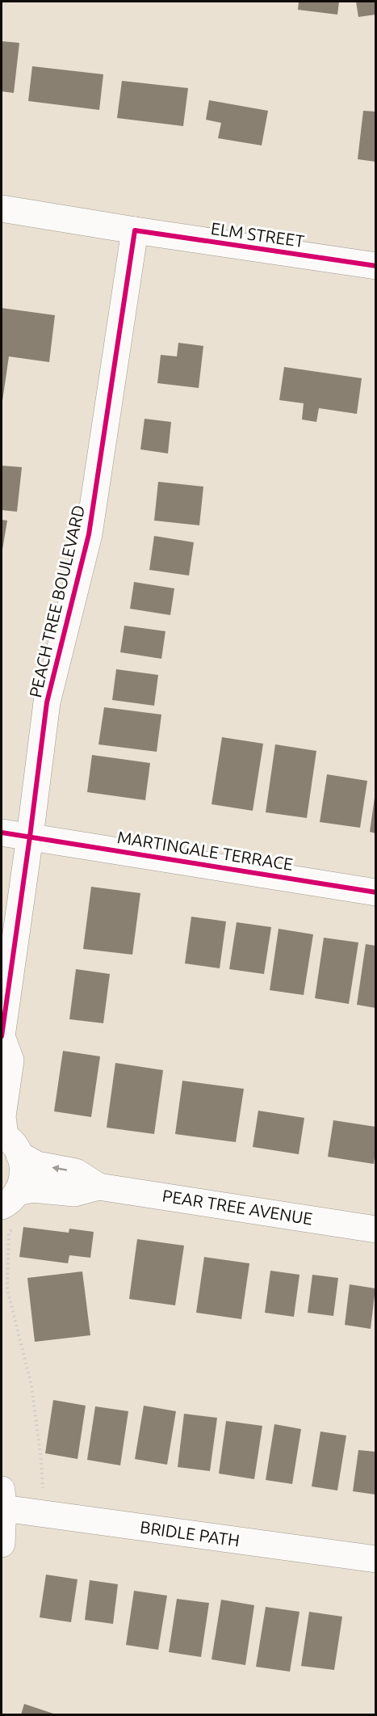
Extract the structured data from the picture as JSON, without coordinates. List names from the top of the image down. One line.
{"streets":{"street":["ELM STREET","PEACH TREE BOULEVARD","MARTINGALE TERRACE","PEAR TREE AVENUE","BRIDLE PATH"]},"crossings":[["ELM STREET","PEACH TREE BOULEVARD"],["PEACH TREE BOULEVARD","MARTINGALE TERRACE"],["PEACH TREE BOULEVARD","PEAR TREE AVENUE"]]}
